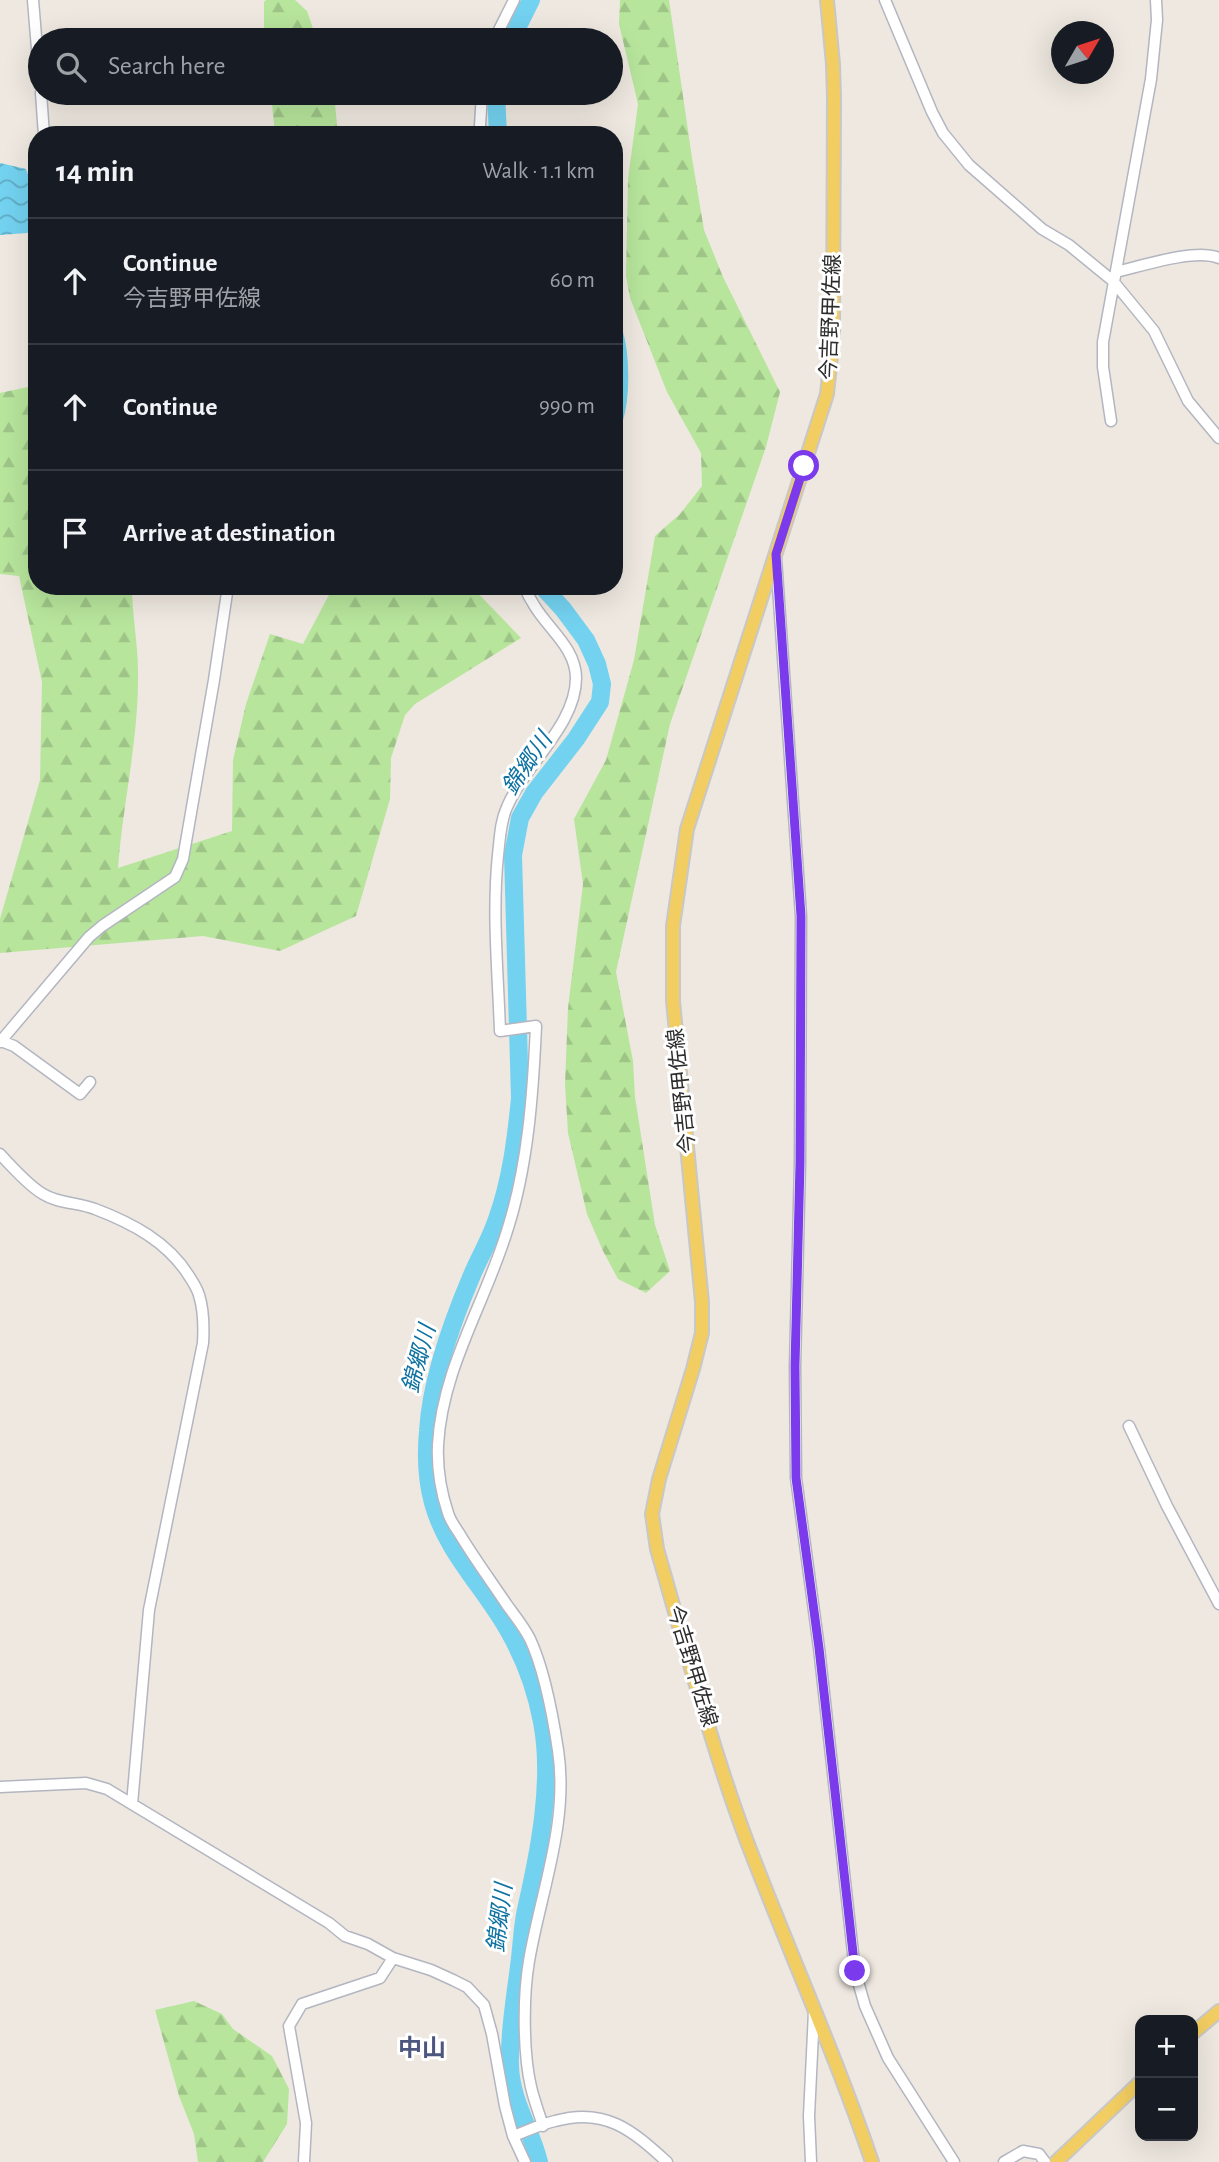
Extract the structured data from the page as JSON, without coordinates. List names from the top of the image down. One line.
{"streets":{"main road":["今吉野甲佐線"]},"districts":["中山"],"water":["錦郷川"],"north":"top right","page":{"search":"Search here","heading":["14 min","Walk · 1.1 km"],"list":[["Continue","今吉野甲佐線","60 m"],["Continue","990 m"],"Arrive at destination"],"map_buttons":["+","−"]}}
